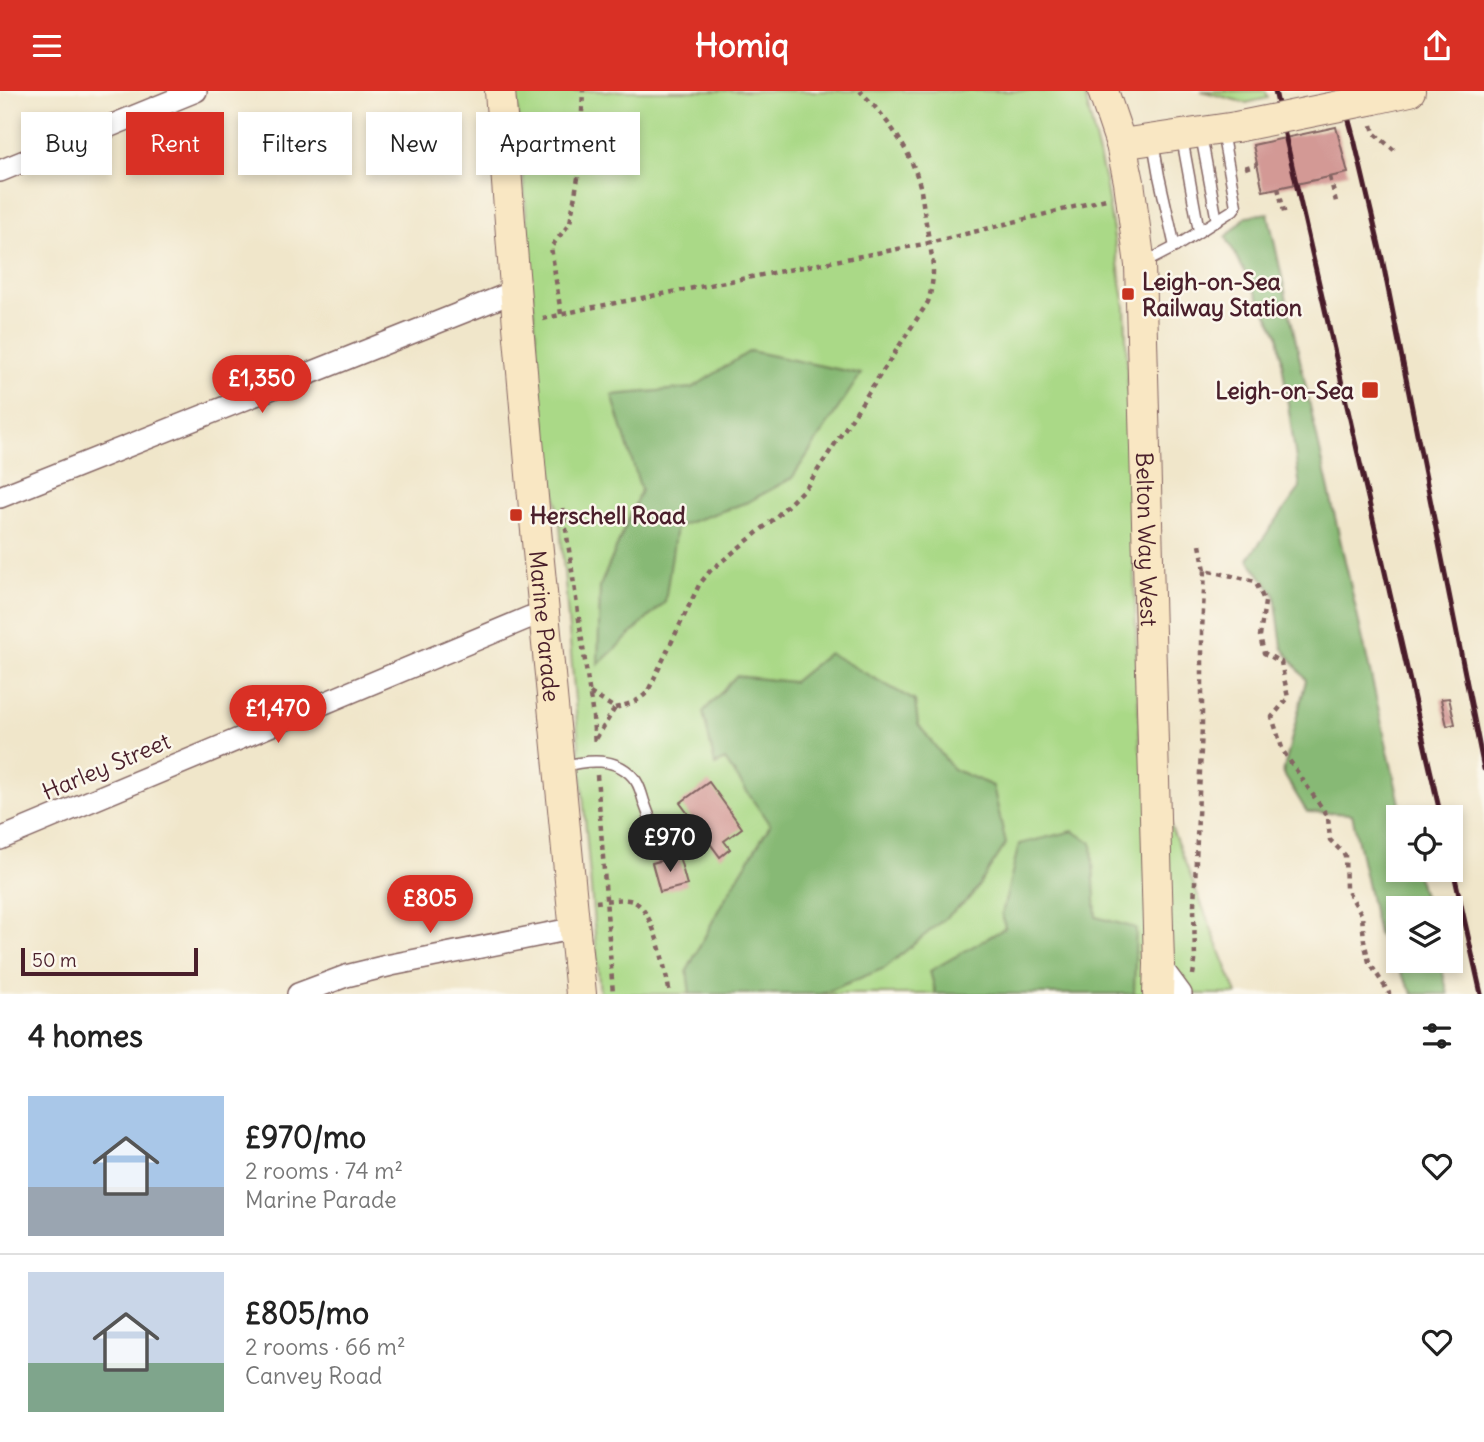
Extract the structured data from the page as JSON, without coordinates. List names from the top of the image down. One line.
{"streets":{"street":["Belton Way West","Marine Parade","Harley Street"]},"crossings":[["Marine Parade","Harley Street"]],"places":{"transit":["Leigh-on-Sea Railway Station","Leigh-on-Sea","Herschell Road"]},"scale_bar":"50 m","page":{"header":"Homiq","chip":["Buy","Rent","Filters","New","Apartment"],"price":["£1,350","£1,470","£970","£805"],"scale":"50 m","heading":"4 homes","list":[{"name":"£970/mo","note":"2 rooms · 74 m² · Marine Parade"},{"name":"£805/mo","note":"2 rooms · 66 m² · Canvey Road"}]}}
